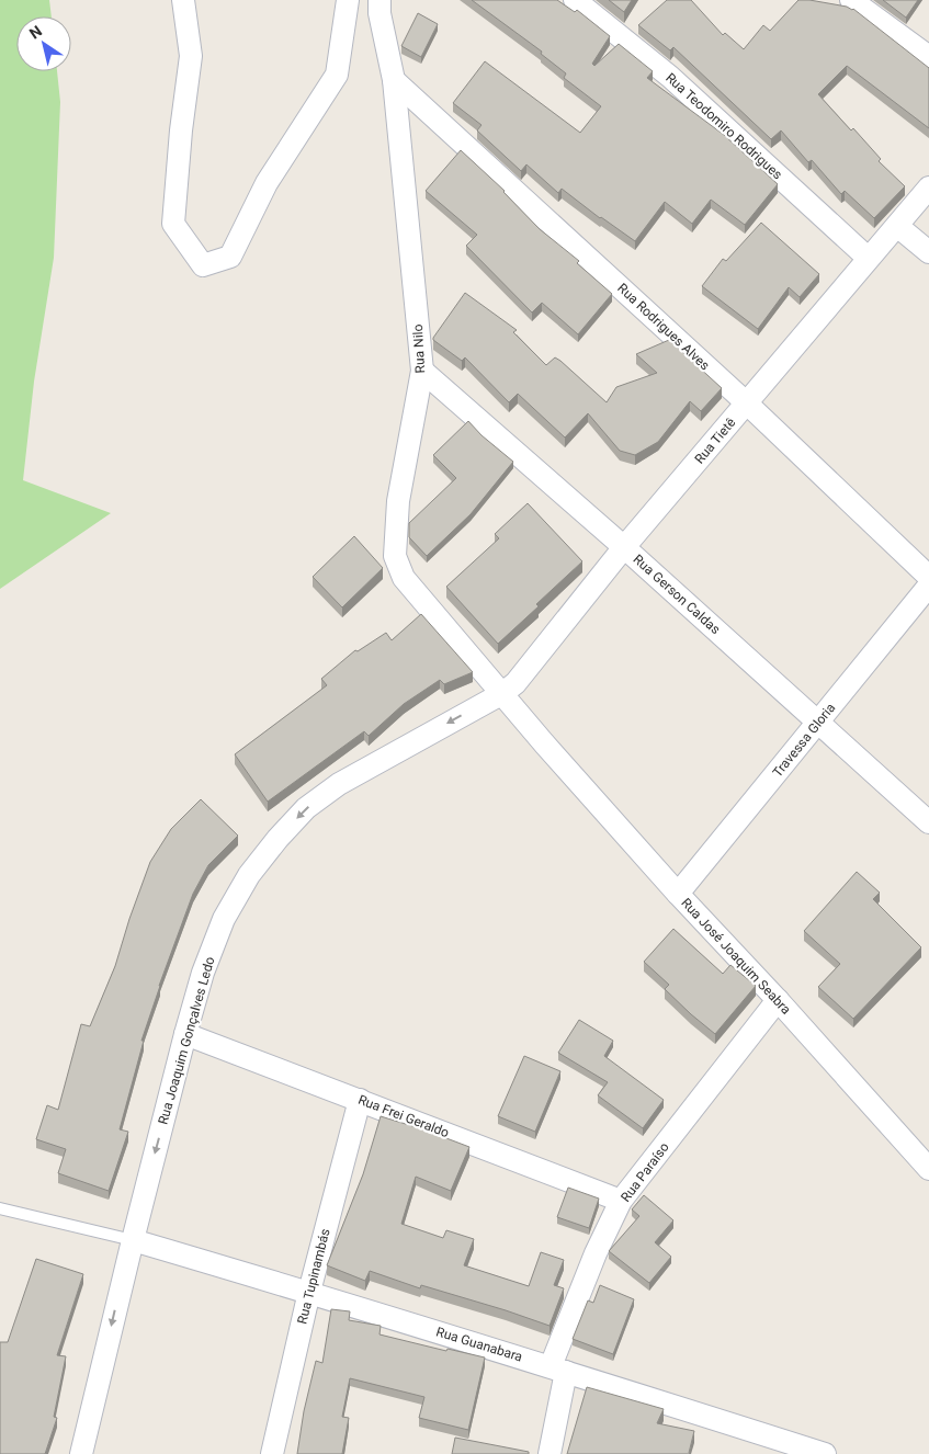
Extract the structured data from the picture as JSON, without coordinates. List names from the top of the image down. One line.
{"streets":{"street":["Rua Teodomiro Rodrigues","Rua Rodrigues Alves","Rua Nilo","Rua Tietê","Rua Gerson Caldas","Travessa Gloria","Rua José Joaquim Seabra","Rua Joaquim Gonçalves Ledo","Rua Frei Geraldo","Rua Paraíso","Rua Tupinambás","Rua Guanabara"]},"crossings":[["Rua Teodomiro Rodrigues","Rua Tietê"],["Rua Rodrigues Alves","Rua Nilo"],["Rua Rodrigues Alves","Rua Tietê"],["Rua Nilo","Rua Tietê"],["Rua Nilo","Rua Gerson Caldas"],["Rua Nilo","Rua José Joaquim Seabra"],["Rua Nilo","Rua Joaquim Gonçalves Ledo"],["Rua Tietê","Rua Gerson Caldas"],["Rua Tietê","Rua Joaquim Gonçalves Ledo"],["Rua Gerson Caldas","Travessa Gloria"],["Travessa Gloria","Rua José Joaquim Seabra"],["Rua José Joaquim Seabra","Rua Paraíso"],["Rua Joaquim Gonçalves Ledo","Rua Frei Geraldo"],["Rua Joaquim Gonçalves Ledo","Rua Guanabara"],["Rua Frei Geraldo","Rua Paraíso"],["Rua Frei Geraldo","Rua Tupinambás"],["Rua Paraíso","Rua Guanabara"],["Rua Tupinambás","Rua Guanabara"]],"one_way":["Rua Joaquim Gonçalves Ledo"],"north":"top left"}
